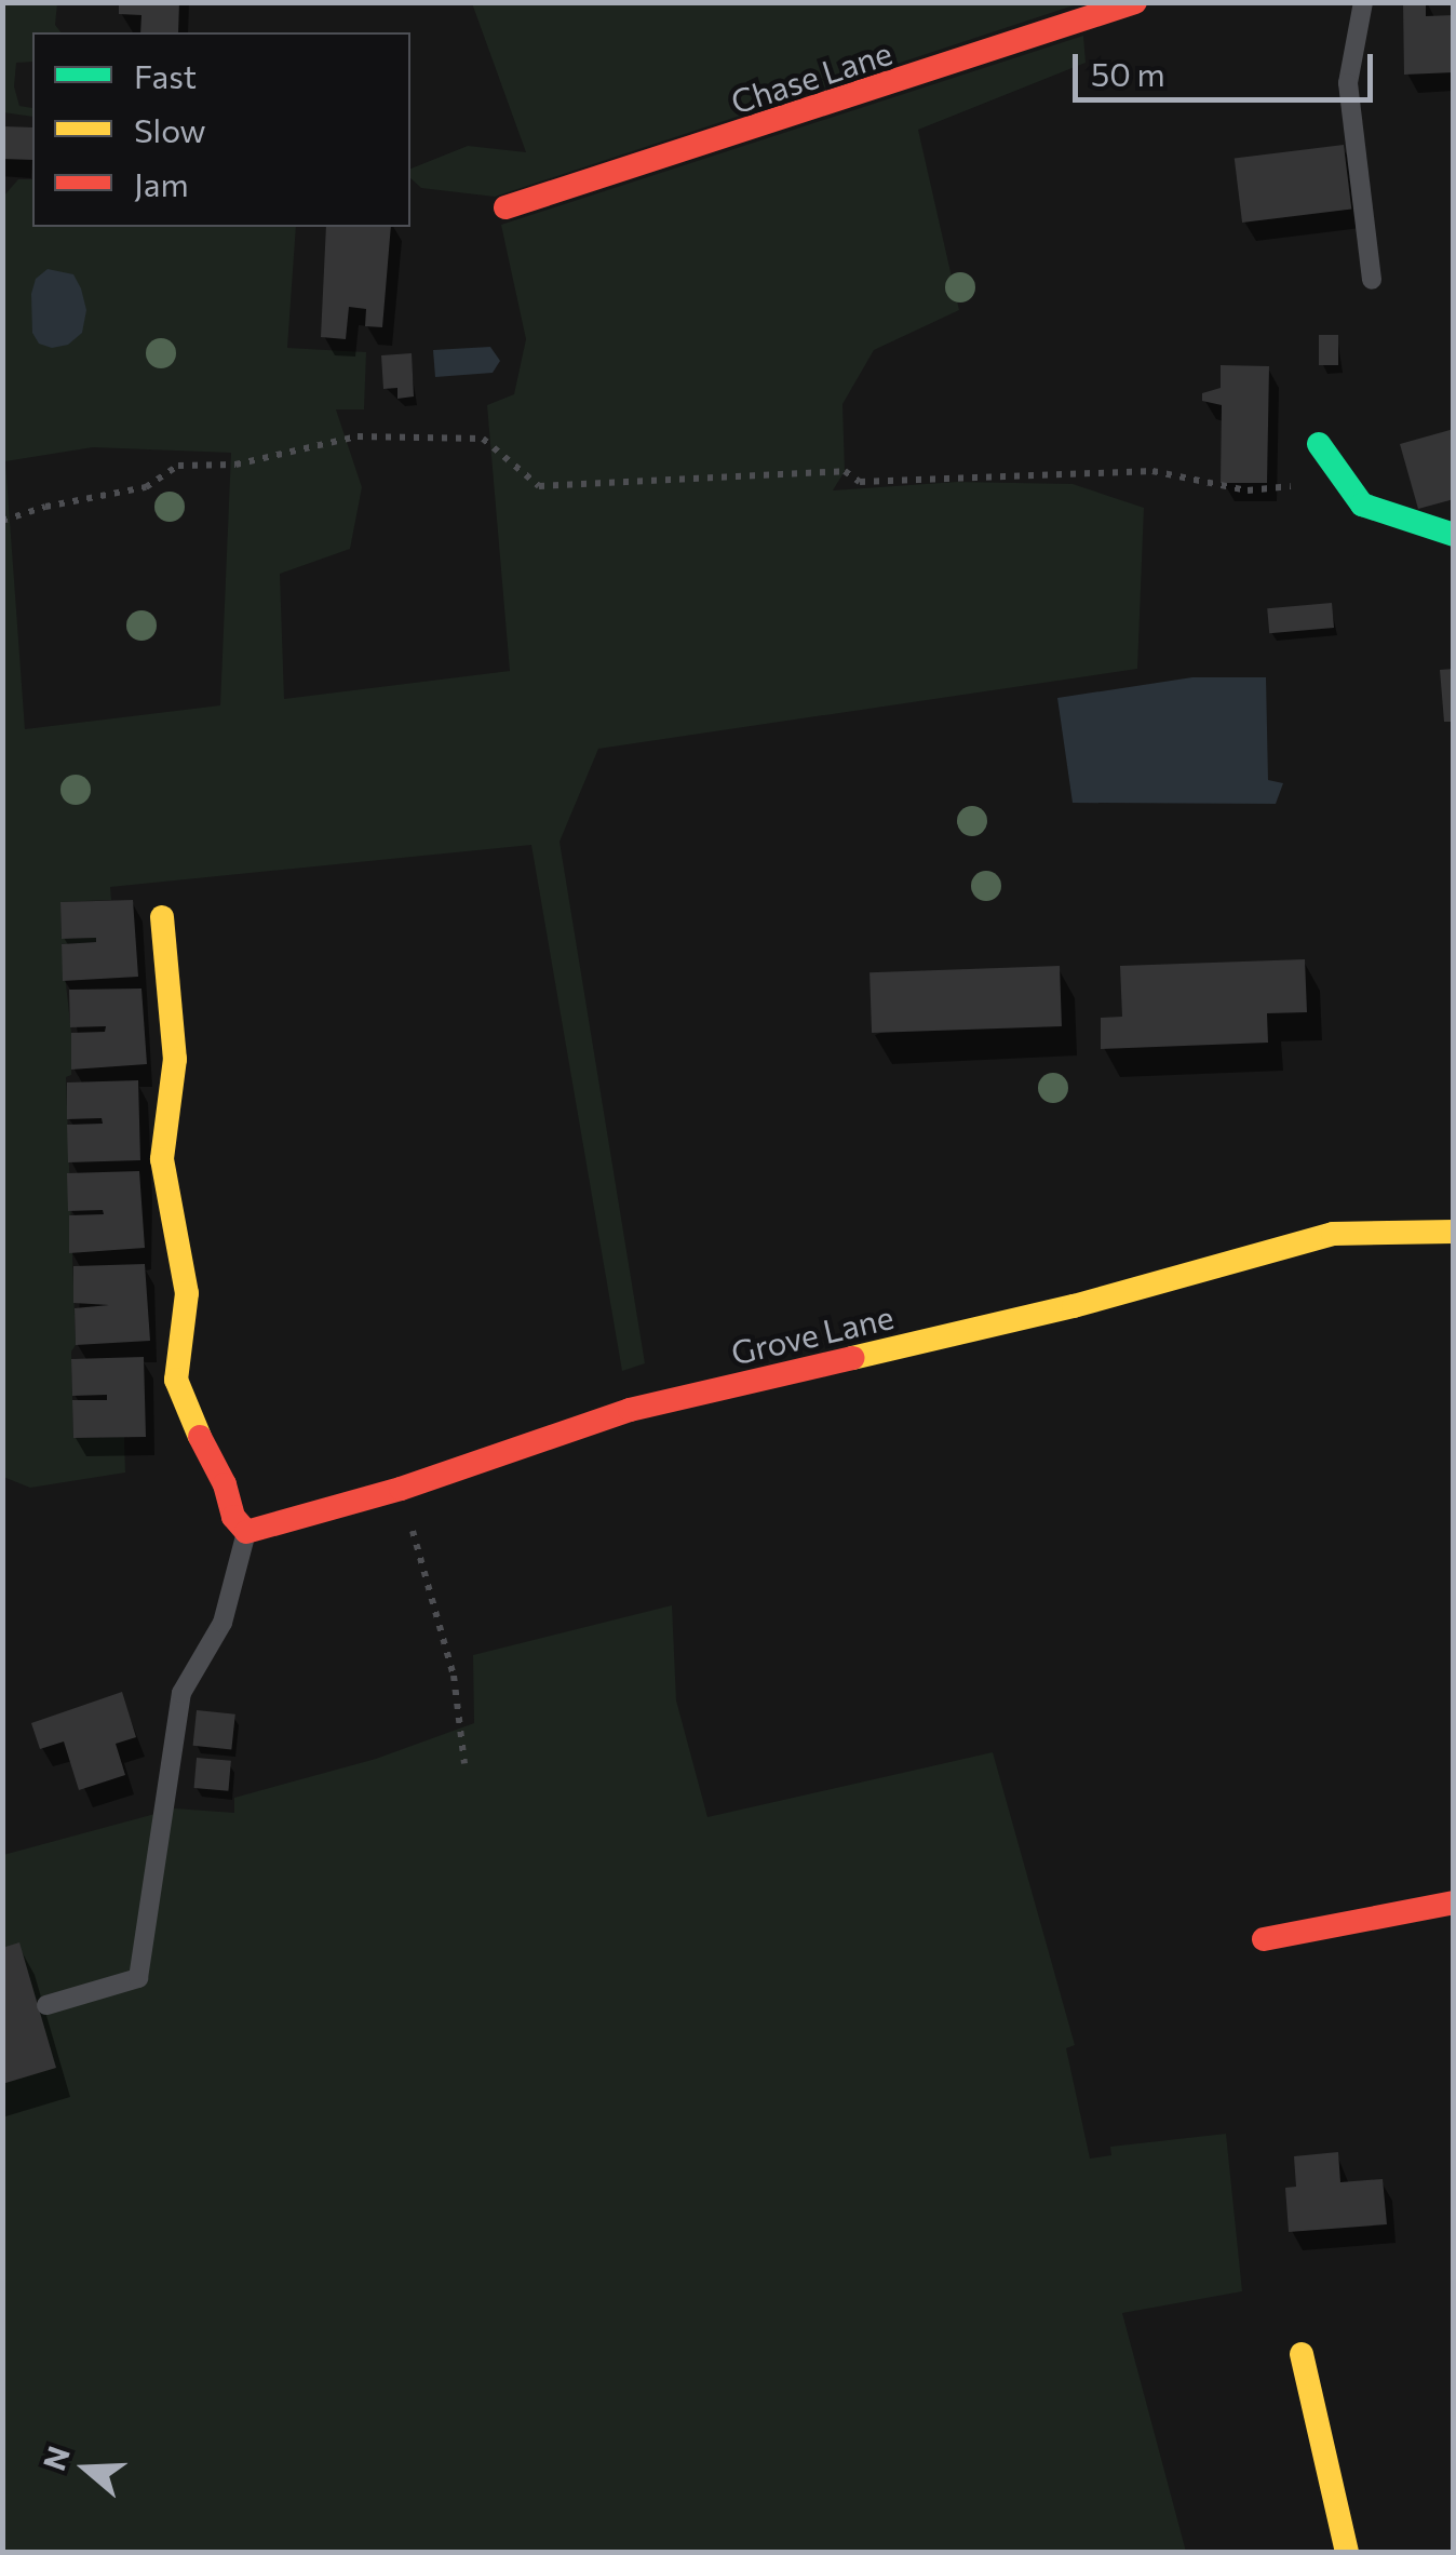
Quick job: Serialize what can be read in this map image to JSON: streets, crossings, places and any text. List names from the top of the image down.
{
  "streets": {
    "street": ["Chase Lane", "Grove Lane"]
  },
  "legend": ["Fast", "Slow", "Jam"],
  "scale_bar": "50 m",
  "north": "left"
}
